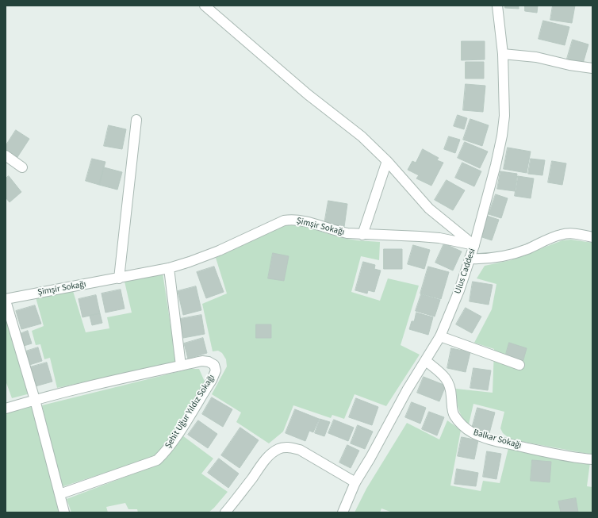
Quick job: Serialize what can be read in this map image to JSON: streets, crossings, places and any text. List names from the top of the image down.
{
  "streets": {
    "street": [
      "Şimşir Sokağı",
      "Ulus Caddesi",
      "Şehit Uğur Yıldız Sokağı",
      "Balkar Sokağı"
    ]
  },
  "crossings": [
    ["Şimşir Sokağı", "Ulus Caddesi"],
    ["Ulus Caddesi", "Balkar Sokağı"]
  ]
}
